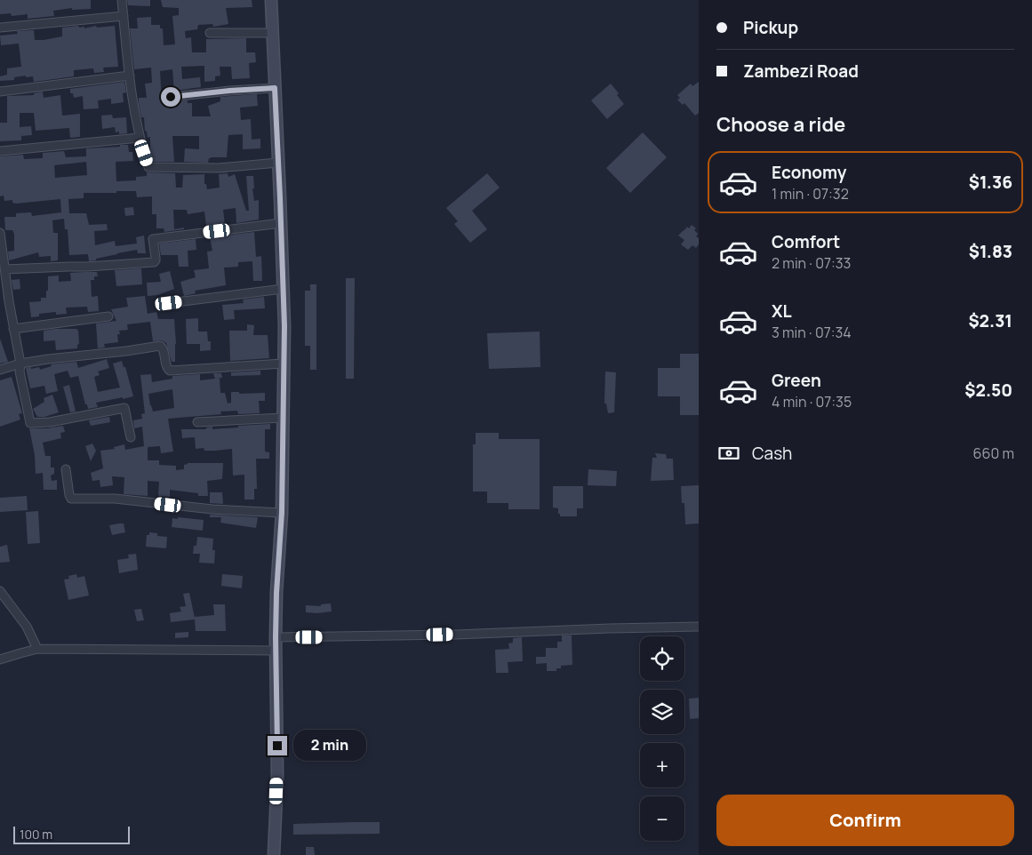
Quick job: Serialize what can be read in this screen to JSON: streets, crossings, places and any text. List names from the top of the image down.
{
  "scale_bar": "100 m",
  "page": {
    "banner": ["Pickup", "Zambezi Road"],
    "heading": "Choose a ride",
    "list": [
      {
        "name": "Economy",
        "note": "1 min · 07:32",
        "value": "$1.36"
      },
      {
        "name": "Comfort",
        "note": "2 min · 07:33",
        "value": "$1.83"
      },
      {
        "name": "XL",
        "note": "3 min · 07:34",
        "value": "$2.31"
      },
      {
        "name": "Green",
        "note": "4 min · 07:35",
        "value": "$2.50"
      }
    ],
    "pay": ["Cash", "660 m"],
    "map_buttons": ["+", "−"],
    "bubble": "2 min",
    "buttons": "Confirm",
    "scale": "100 m"
  }
}
